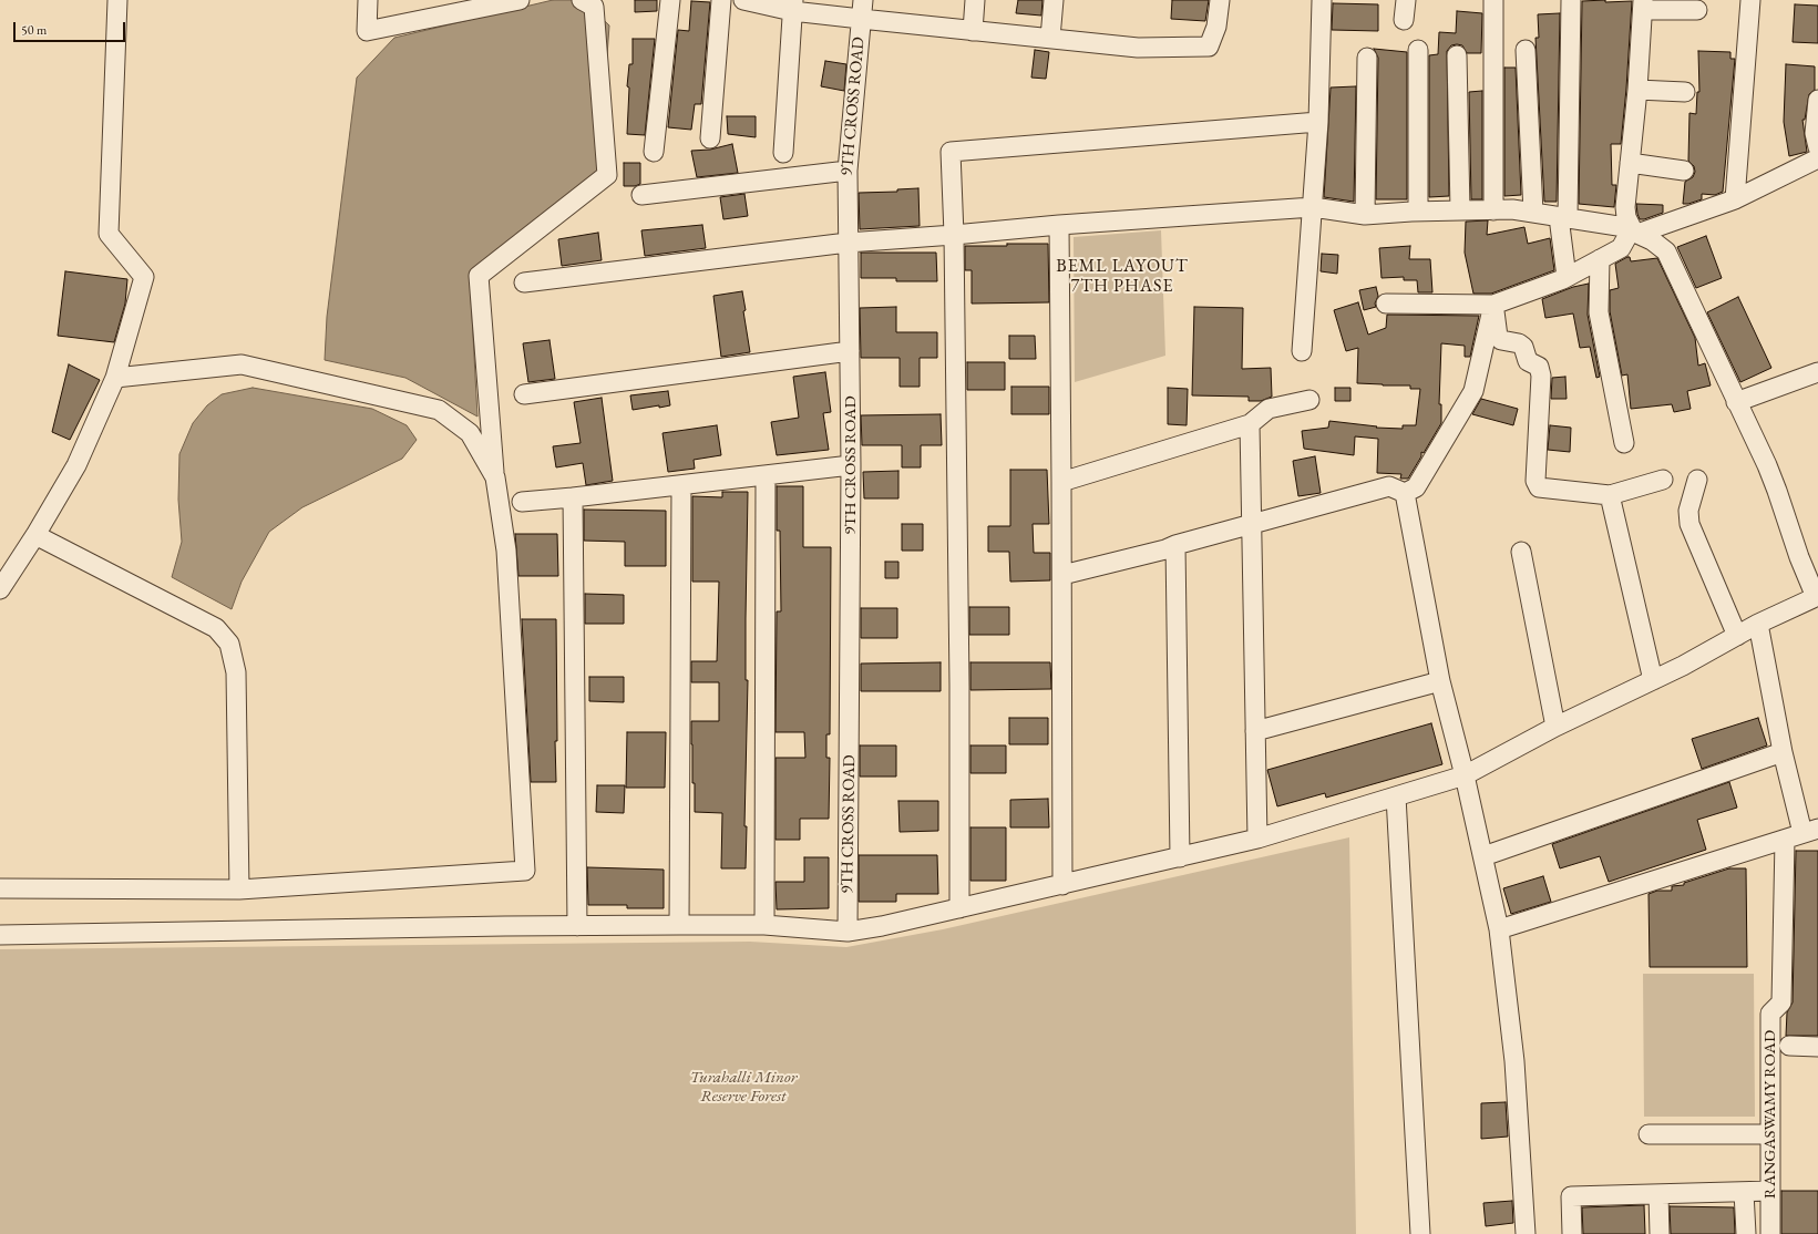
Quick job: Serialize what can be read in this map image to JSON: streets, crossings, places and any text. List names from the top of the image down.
{
  "streets": {
    "street": ["9TH CROSS ROAD", "RANGASWAMY ROAD"]
  },
  "districts": ["BEML LAYOUT 7TH PHASE"],
  "parks": ["Turahalli Minor Reserve Forest"],
  "scale_bar": "50 m"
}
